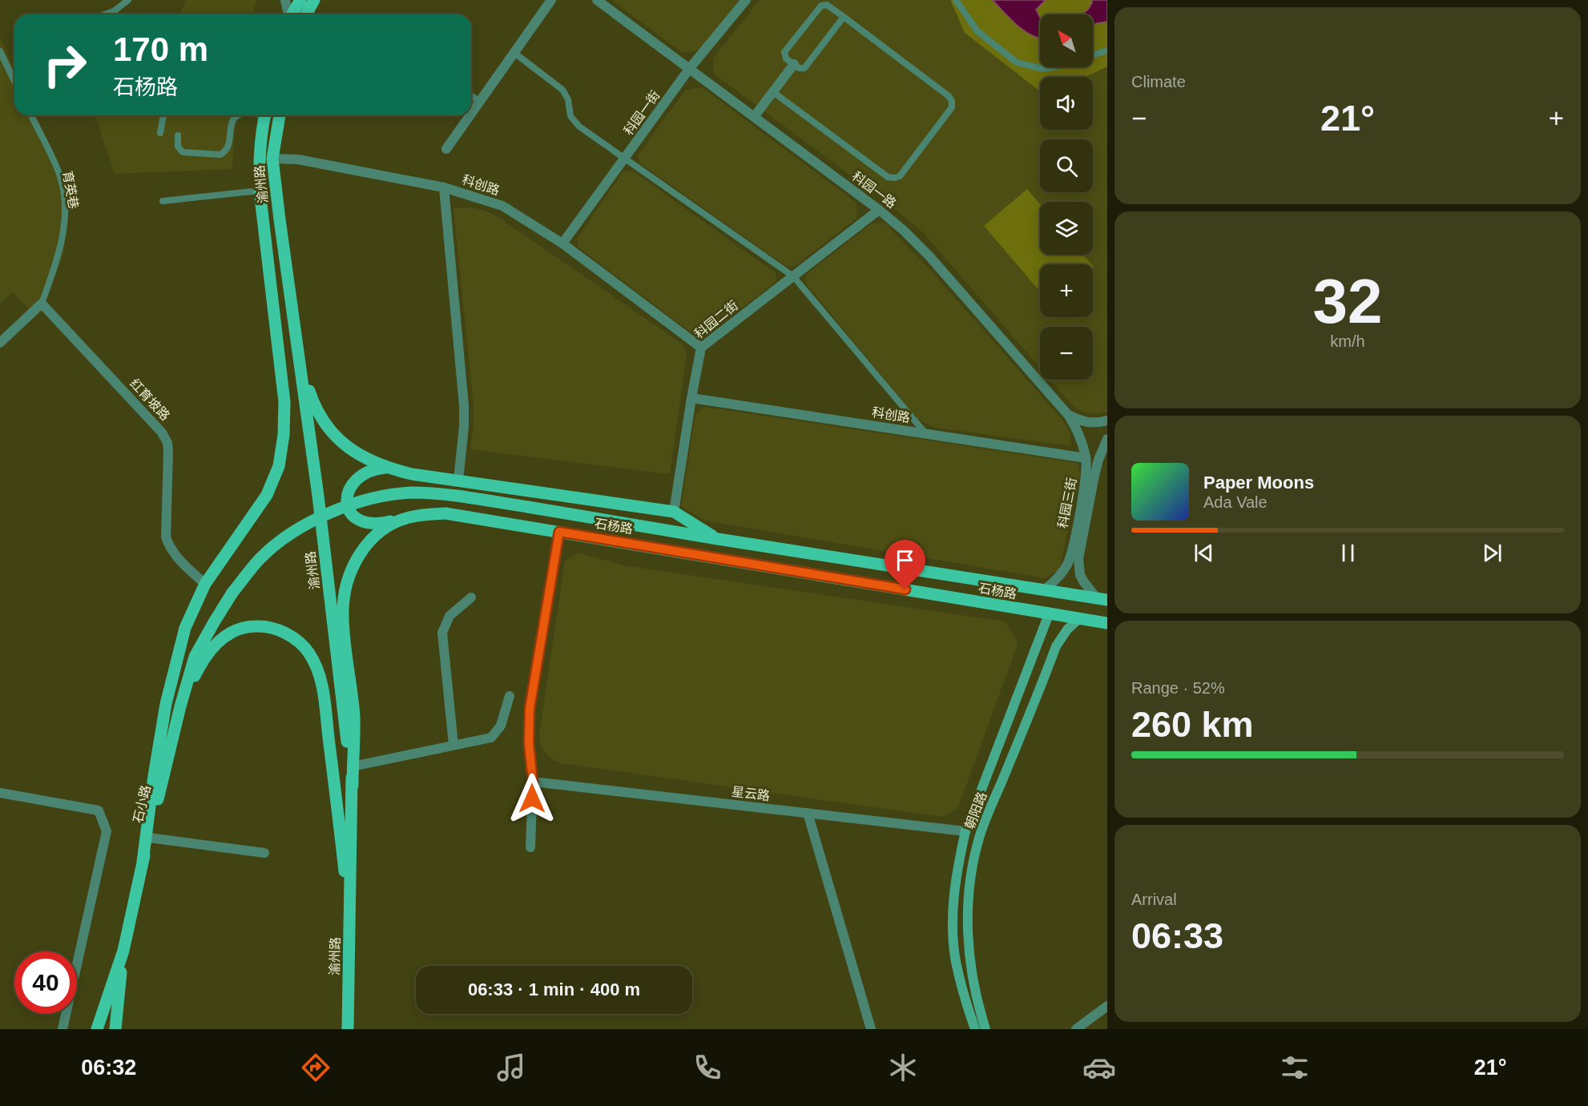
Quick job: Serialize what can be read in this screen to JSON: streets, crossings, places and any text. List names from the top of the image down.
{
  "streets": {
    "main road": [
      "渝州路",
      "石杨路",
      "石小路",
      "朝阳路"
    ],
    "street": [
      "科园一街",
      "科创路",
      "科园一路",
      "科园二街",
      "红育坡路",
      "科园三街",
      "星云路"
    ],
    "lane": ["育英巷"]
  },
  "crossings": [
    ["科园一街", "科创路"],
    ["科园一街", "科园一路"],
    ["渝州路", "红育坡路"],
    ["渝州路", "石杨路"],
    ["渝州路", "石小路"],
    ["科创路", "科园二街"],
    ["科创路", "科园三街"],
    ["育英巷", "红育坡路"],
    ["科园一路", "科园二街"],
    ["科园一路", "科园三街"],
    ["科园三街", "石杨路"],
    ["石杨路", "石小路"],
    ["石杨路", "朝阳路"],
    ["星云路", "朝阳路"]
  ],
  "north": "top left",
  "page": {
    "tile": [
      "Climate",
      ["32", "km/h"],
      ["Range · 52%", "260 km"],
      ["Arrival", "06:33"]
    ],
    "map_buttons": ["+", "−"],
    "turn": ["170 m", "石杨路"],
    "heat": ["−", "21°", "+"],
    "song": ["Paper Moons", "Ada Vale"],
    "limit": "40",
    "trip": "06:33 · 1 min · 400 m",
    "tabs": ["06:32", "21°"]
  }
}
